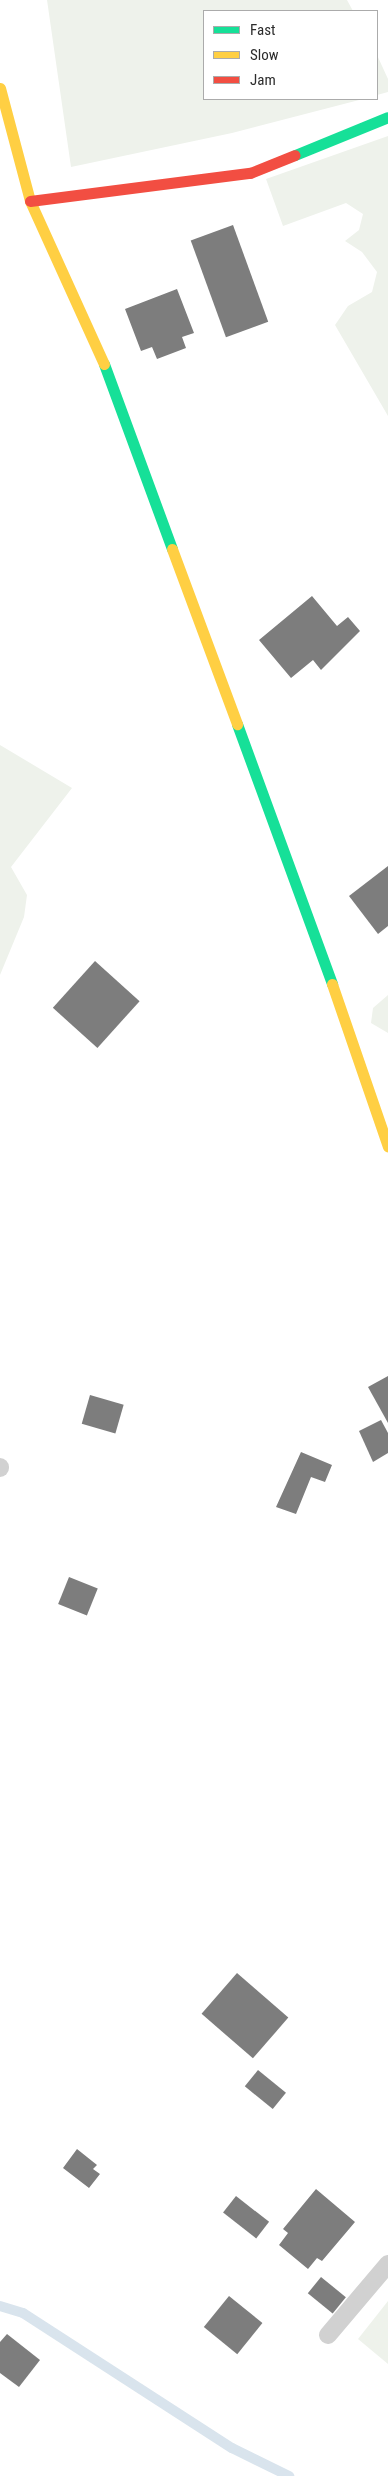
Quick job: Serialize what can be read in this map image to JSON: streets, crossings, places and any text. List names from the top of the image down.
{
  "legend": ["Fast", "Slow", "Jam"]
}
